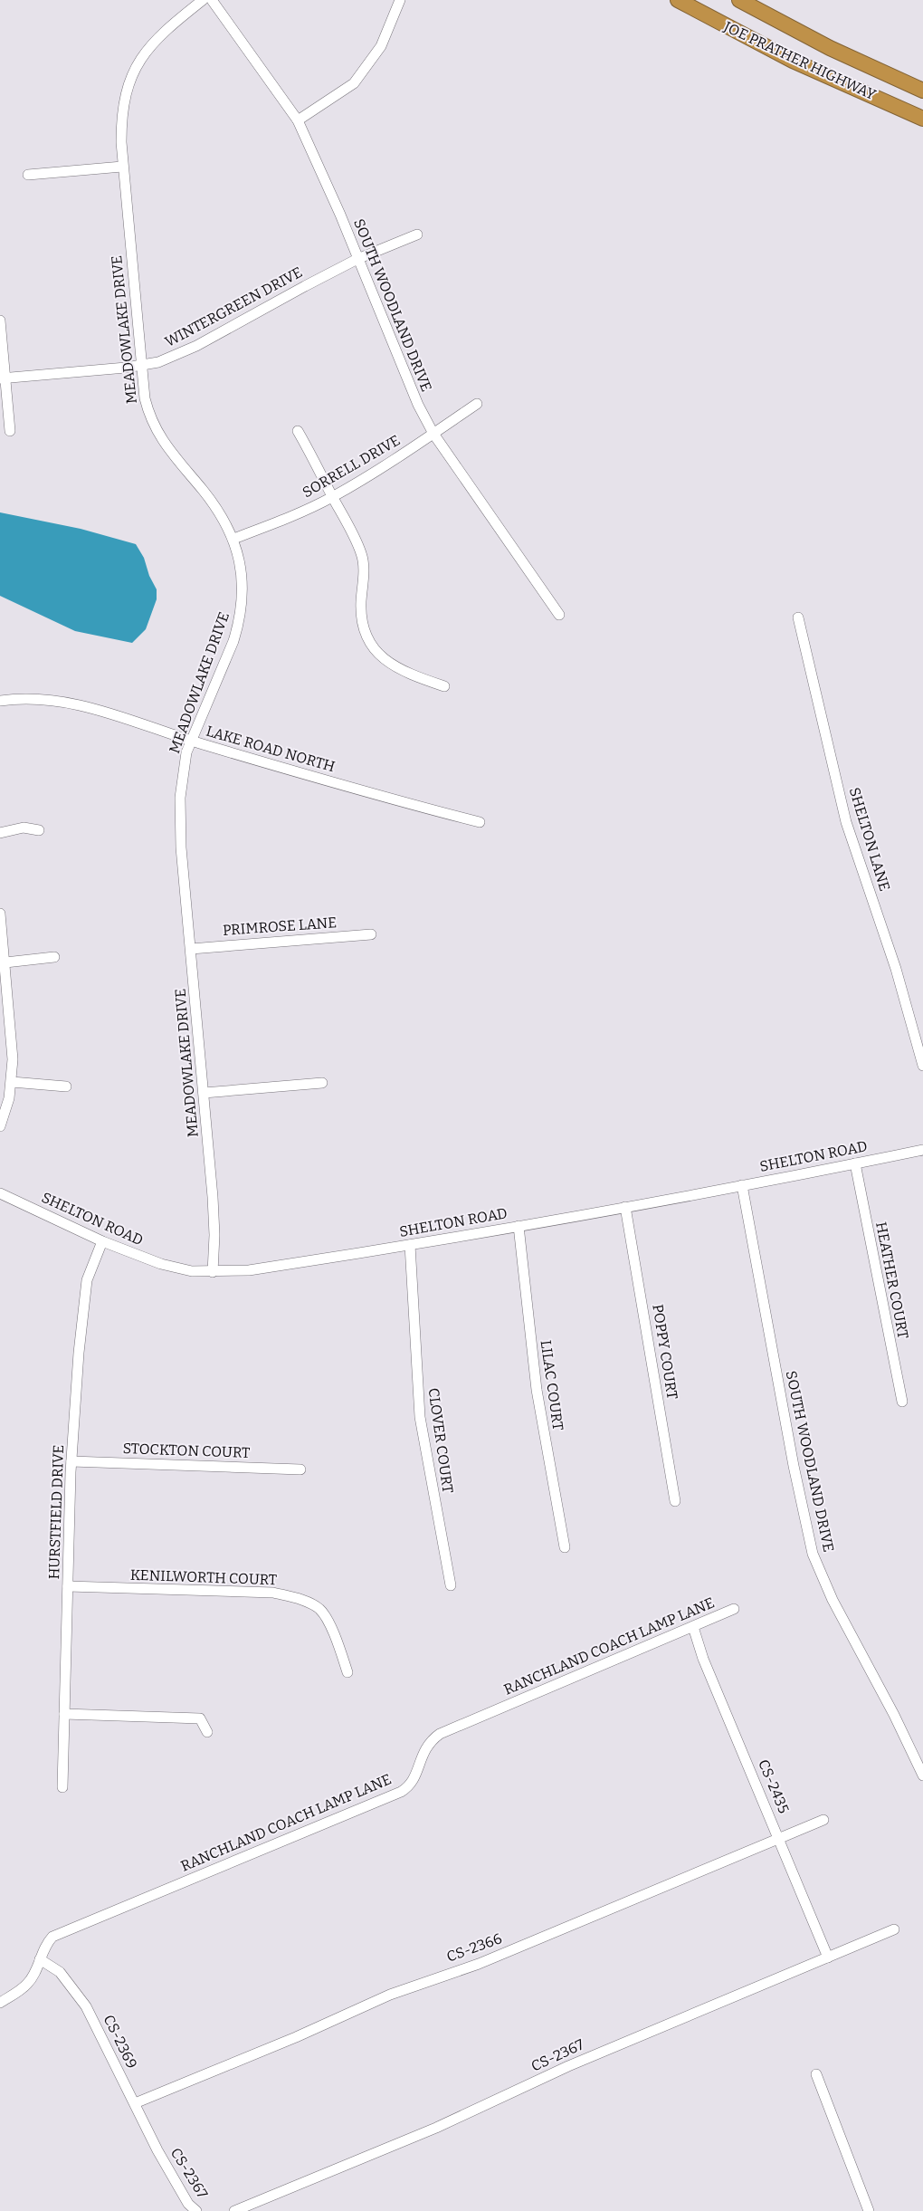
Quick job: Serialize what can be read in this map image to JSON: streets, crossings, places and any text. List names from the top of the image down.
{
  "streets": {
    "highway": ["JOE PRATHER HIGHWAY"],
    "street": [
      "SOUTH WOODLAND DRIVE",
      "WINTERGREEN DRIVE",
      "MEADOWLAKE DRIVE",
      "SORRELL DRIVE",
      "LAKE ROAD NORTH",
      "SHELTON LANE",
      "PRIMROSE LANE",
      "SHELTON ROAD",
      "HEATHER COURT",
      "POPPY COURT",
      "LILAC COURT",
      "CLOVER COURT",
      "STOCKTON COURT",
      "HURSTFIELD DRIVE",
      "KENILWORTH COURT",
      "RANCHLAND COACH LAMP LANE",
      "CS-2435",
      "CS-2366",
      "CS-2369",
      "CS-2367"
    ]
  },
  "crossings": [
    ["SOUTH WOODLAND DRIVE", "WINTERGREEN DRIVE"],
    ["SOUTH WOODLAND DRIVE", "SORRELL DRIVE"],
    ["SOUTH WOODLAND DRIVE", "SHELTON ROAD"],
    ["WINTERGREEN DRIVE", "MEADOWLAKE DRIVE"],
    ["MEADOWLAKE DRIVE", "SORRELL DRIVE"],
    ["MEADOWLAKE DRIVE", "LAKE ROAD NORTH"],
    ["MEADOWLAKE DRIVE", "PRIMROSE LANE"],
    ["MEADOWLAKE DRIVE", "SHELTON ROAD"],
    ["SHELTON ROAD", "HEATHER COURT"],
    ["SHELTON ROAD", "POPPY COURT"],
    ["SHELTON ROAD", "LILAC COURT"],
    ["SHELTON ROAD", "CLOVER COURT"],
    ["SHELTON ROAD", "HURSTFIELD DRIVE"],
    ["STOCKTON COURT", "HURSTFIELD DRIVE"],
    ["HURSTFIELD DRIVE", "KENILWORTH COURT"],
    ["RANCHLAND COACH LAMP LANE", "CS-2435"],
    ["RANCHLAND COACH LAMP LANE", "CS-2369"],
    ["CS-2435", "CS-2366"],
    ["CS-2435", "CS-2367"],
    ["CS-2366", "CS-2369"],
    ["CS-2369", "CS-2367"]
  ]
}
